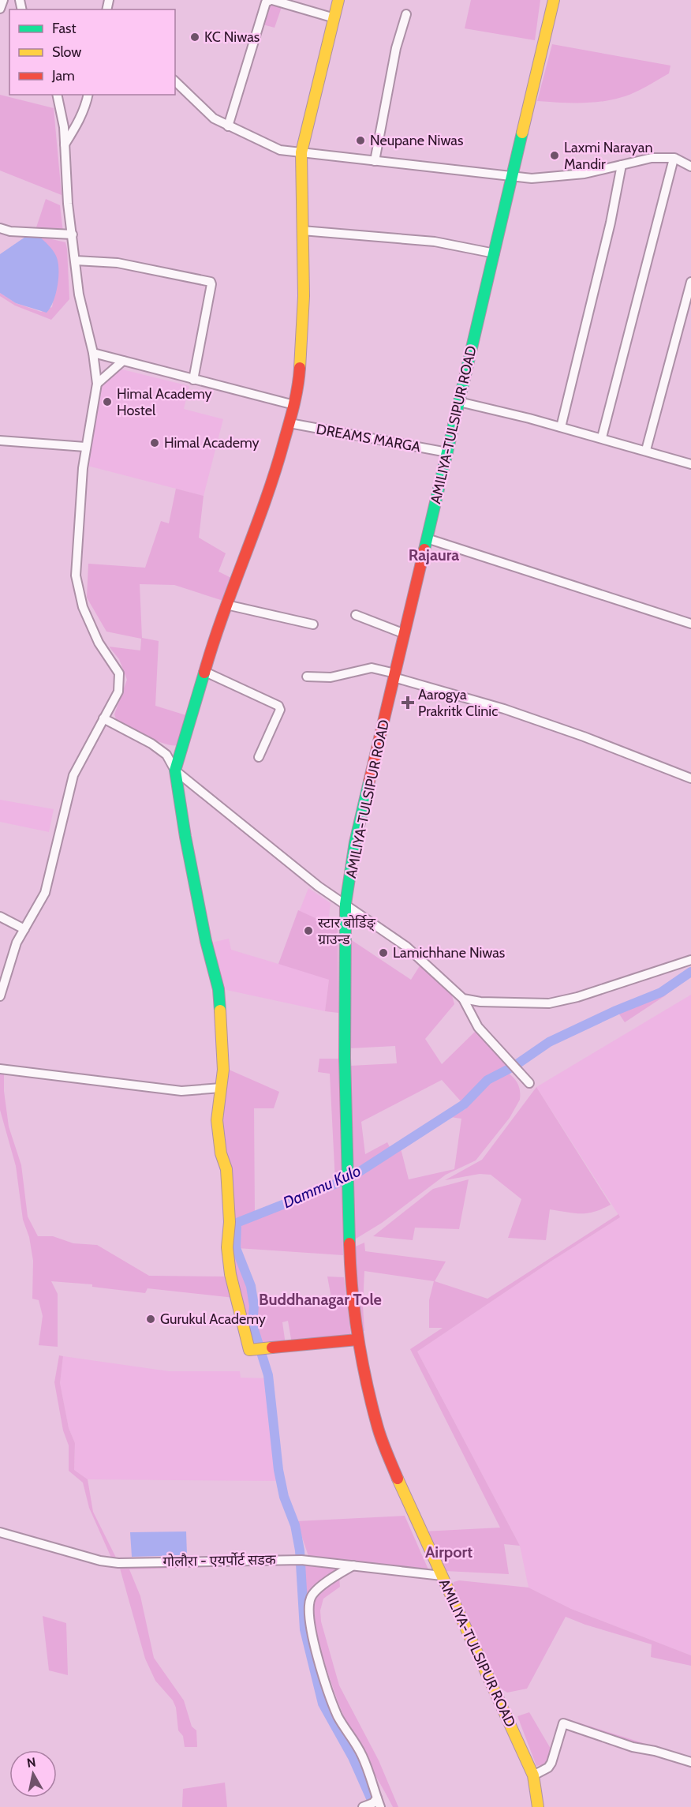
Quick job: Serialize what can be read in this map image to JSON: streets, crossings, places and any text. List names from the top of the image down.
{
  "streets": {
    "main road": ["AMILIYA-TULSIPUR ROAD"],
    "street": ["DREAMS MARGA", "गोलौरा - एयर्पोर्ट सडक"]
  },
  "crossings": [
    ["AMILIYA-TULSIPUR ROAD", "DREAMS MARGA"],
    ["AMILIYA-TULSIPUR ROAD", "गोलौरा - एयर्पोर्ट सडक"]
  ],
  "districts": ["Rajaura", "Buddhanagar Tole", "Airport"],
  "water": ["Dammu Kulo"],
  "places": {
    "other": [
      "KC Niwas",
      "Neupane Niwas",
      "Laxmi Narayan Mandir",
      "Himal Academy Hostel",
      "Himal Academy",
      "स्टार बोर्डिङ् ग्राउन्ड",
      "Lamichhane Niwas",
      "Gurukul Academy"
    ],
    "health": ["Aarogya Prakritk Clinic"]
  },
  "legend": ["Fast", "Slow", "Jam"],
  "north": "top"
}
